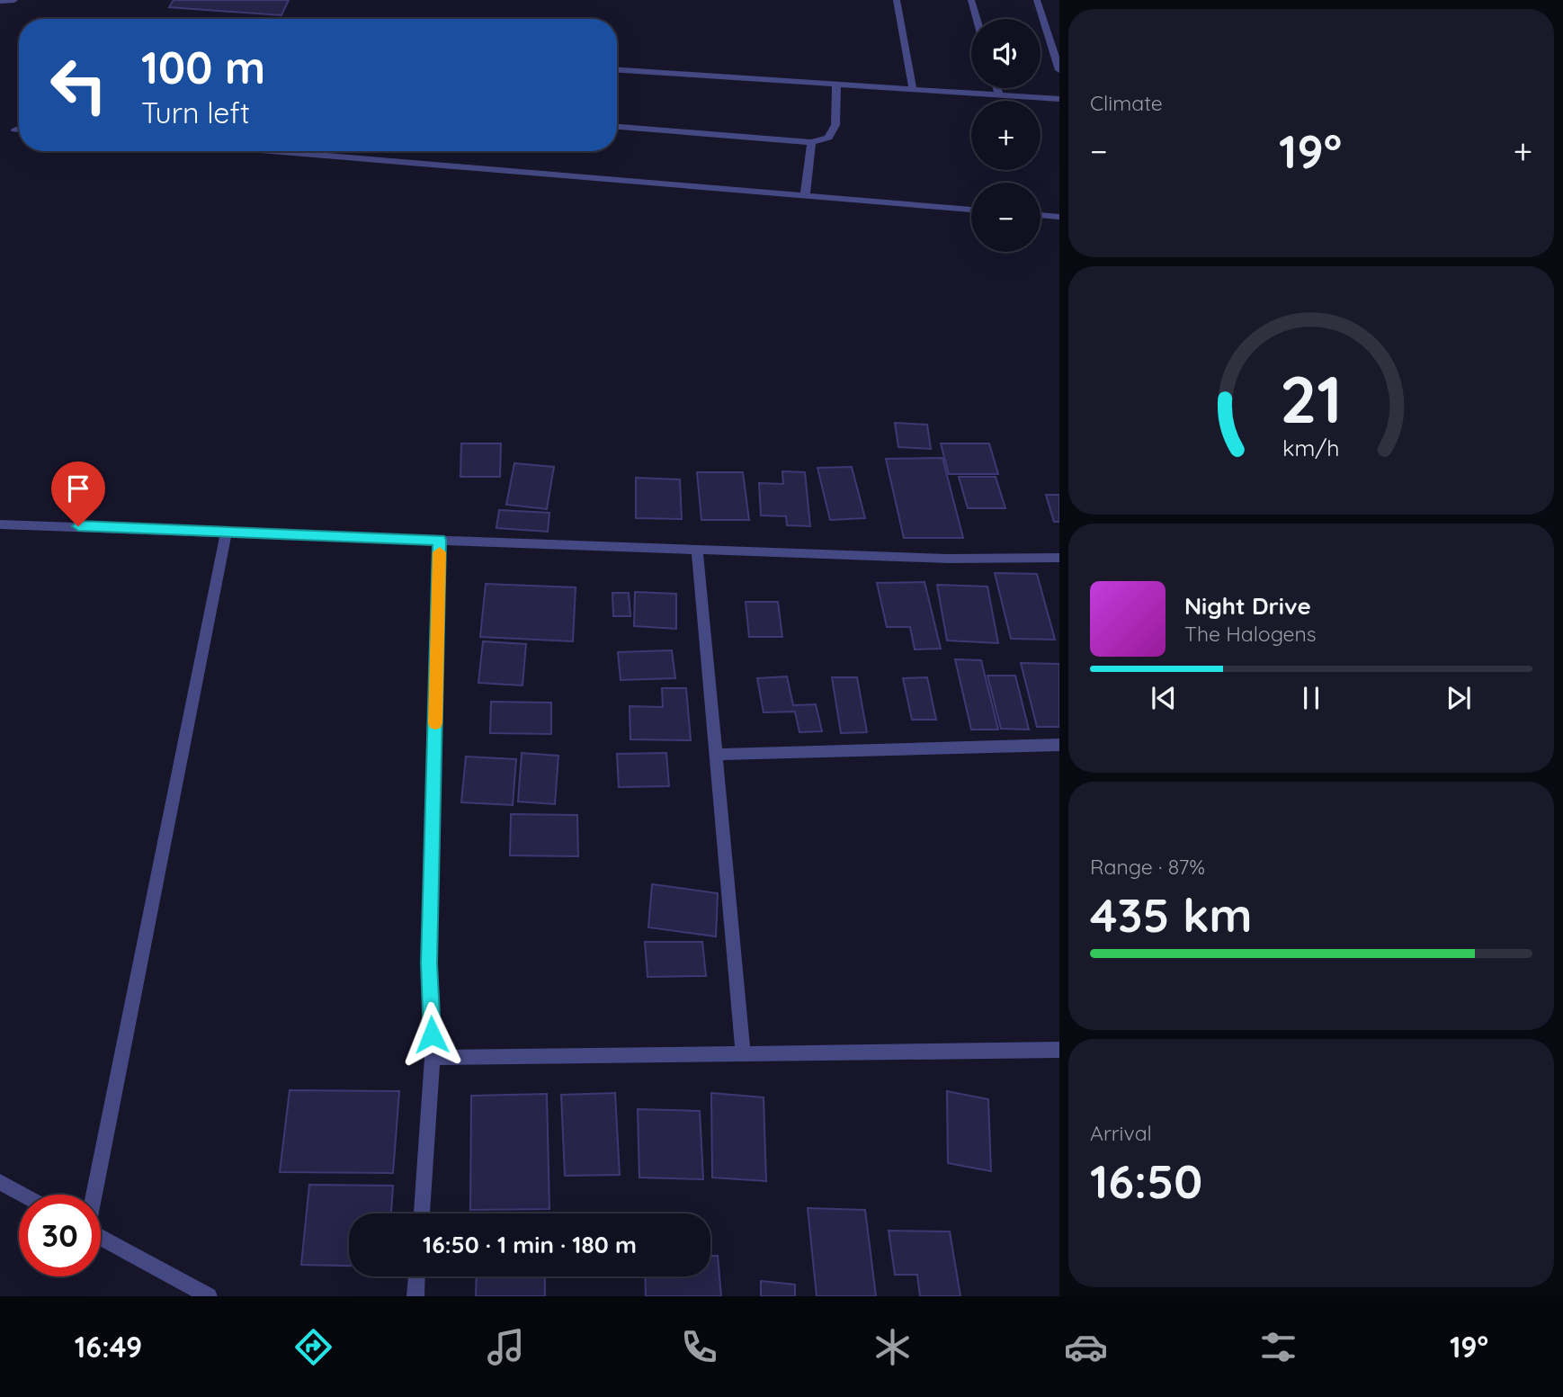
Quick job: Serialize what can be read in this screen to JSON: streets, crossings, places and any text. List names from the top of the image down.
{
  "page": {
    "tile": [
      "Climate",
      ["Range · 87%", "435 km"],
      ["Arrival", "16:50"]
    ],
    "map_buttons": ["+", "−"],
    "turn": ["100 m", "Turn left"],
    "heat": ["−", "19°", "+"],
    "song": ["Night Drive", "The Halogens"],
    "limit": "30",
    "trip": "16:50 · 1 min · 180 m",
    "tabs": ["16:49", "19°"],
    "gauge": ["21", "km/h"]
  }
}
